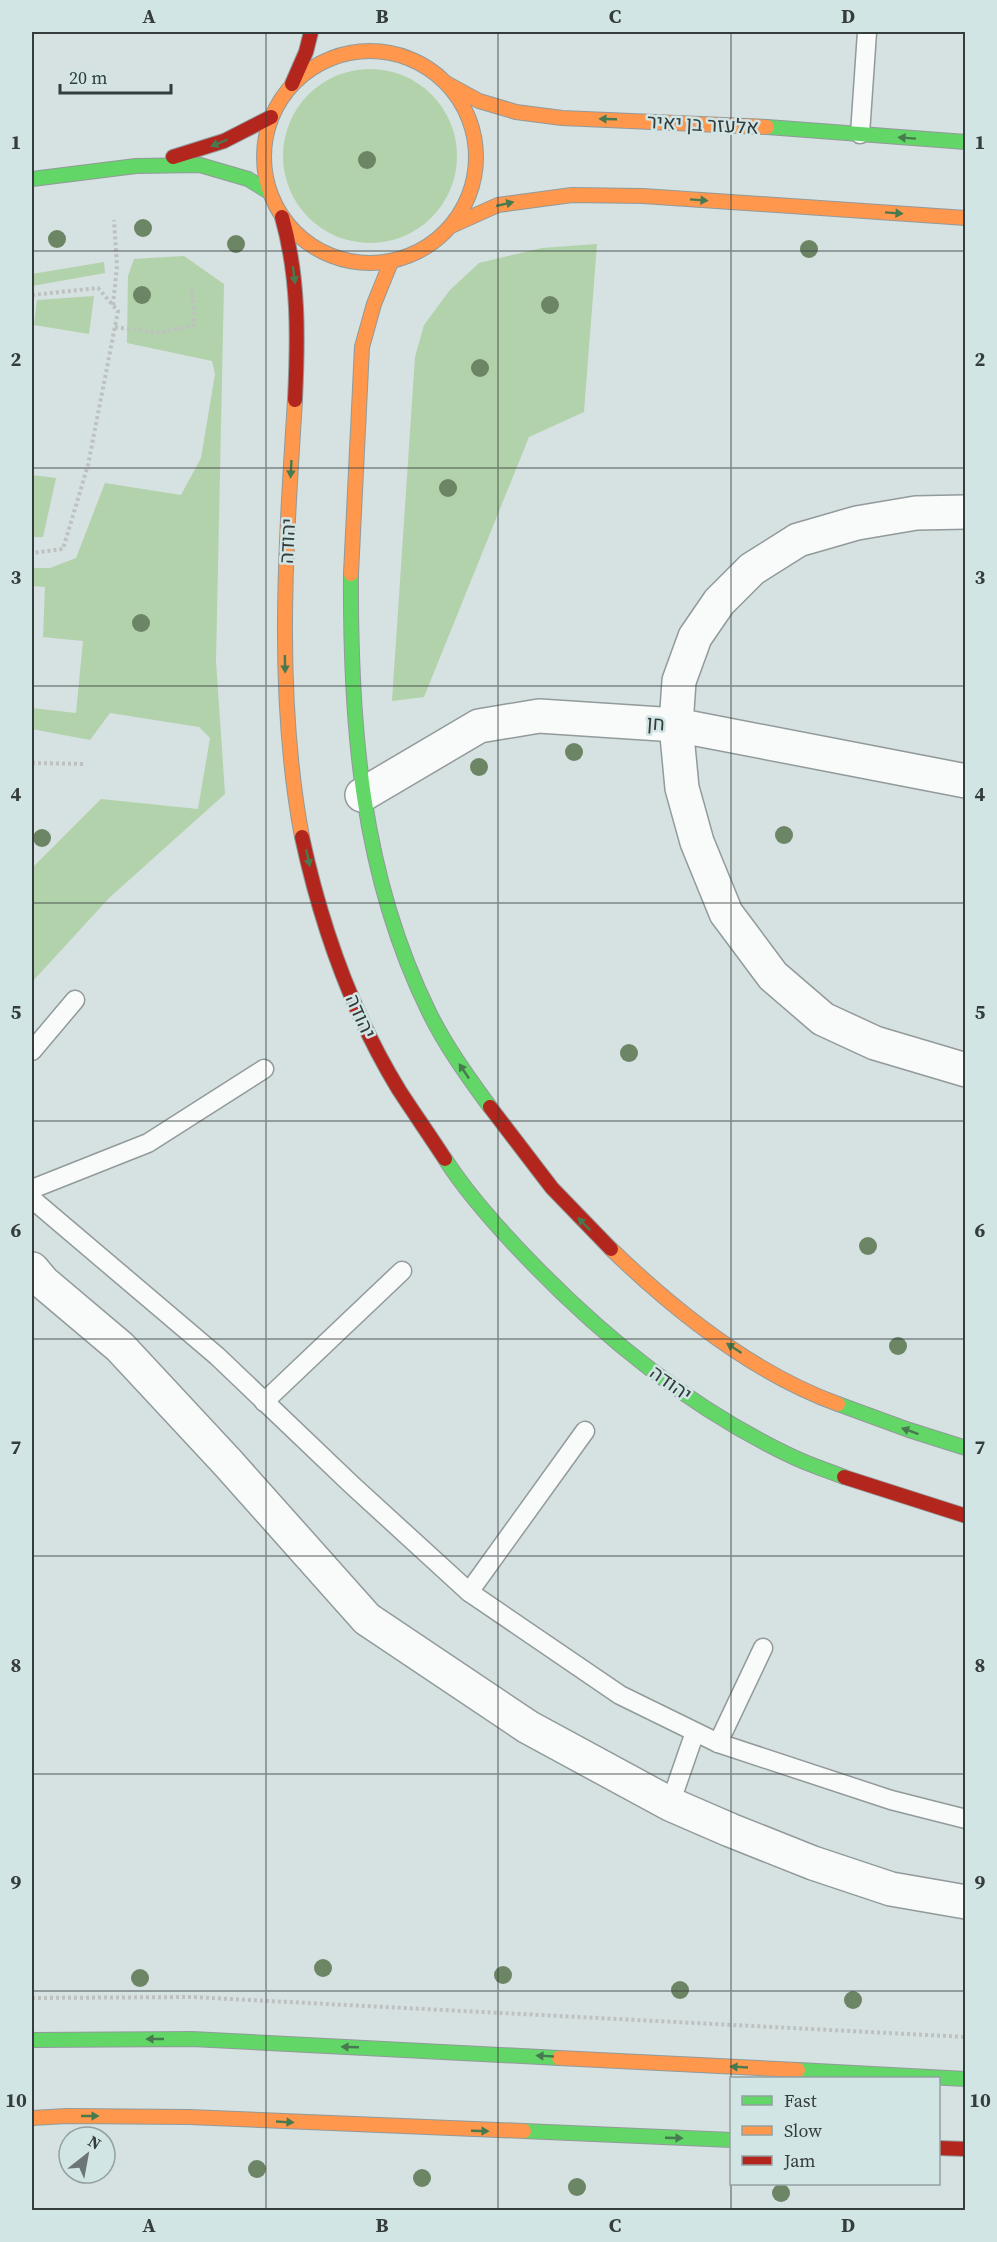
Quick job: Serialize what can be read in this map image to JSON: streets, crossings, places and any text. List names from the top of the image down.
{
  "streets": {
    "main road": ["אלעזר בן יאיר", "יהודה"],
    "street": ["חן"]
  },
  "crossings": [
    ["אלעזר בן יאיר", "יהודה"]
  ],
  "legend": ["Fast", "Slow", "Jam"],
  "scale_bar": "20 m",
  "north": "top right",
  "grid": {
    "columns": [
      "A",
      "B",
      "C",
      "D"
    ],
    "rows": [
      "1",
      "2",
      "3",
      "4",
      "5",
      "6",
      "7",
      "8",
      "9",
      "10"
    ]
  }
}
